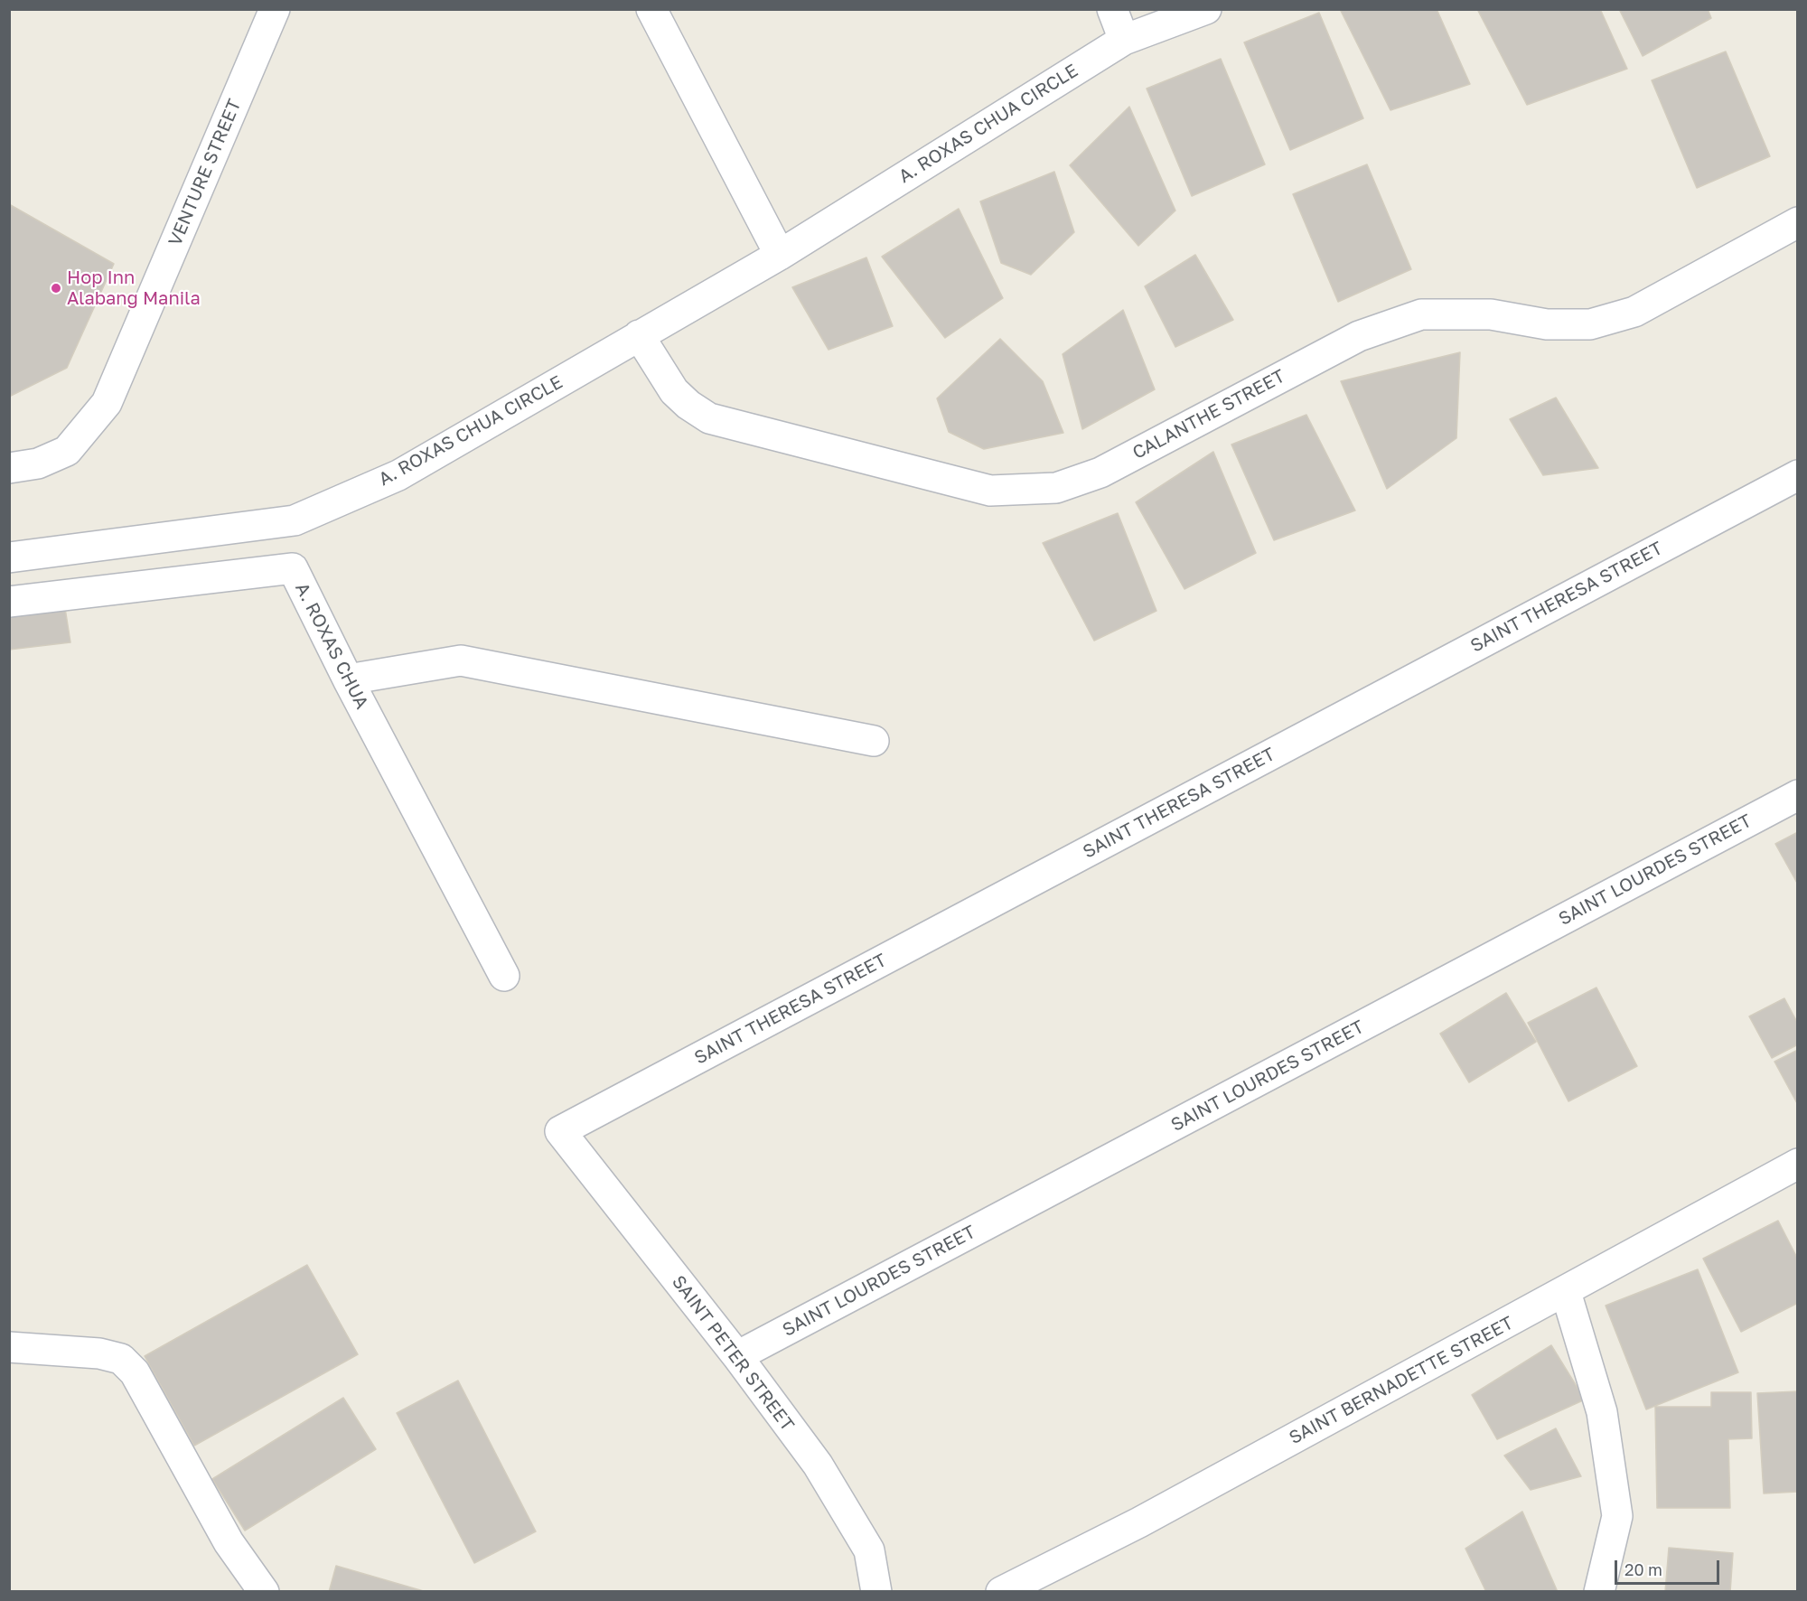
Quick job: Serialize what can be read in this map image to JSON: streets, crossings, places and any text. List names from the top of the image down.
{
  "streets": {
    "street": [
      "A. ROXAS CHUA CIRCLE",
      "VENTURE STREET",
      "CALANTHE STREET",
      "SAINT THERESA STREET",
      "A. ROXAS CHUA",
      "SAINT LOURDES STREET",
      "SAINT PETER STREET",
      "SAINT BERNADETTE STREET"
    ]
  },
  "crossings": [
    ["A. ROXAS CHUA CIRCLE", "CALANTHE STREET"],
    ["SAINT THERESA STREET", "SAINT PETER STREET"],
    ["SAINT LOURDES STREET", "SAINT PETER STREET"]
  ],
  "places": ["Hop Inn Alabang Manila"],
  "scale_bar": "20 m"
}
